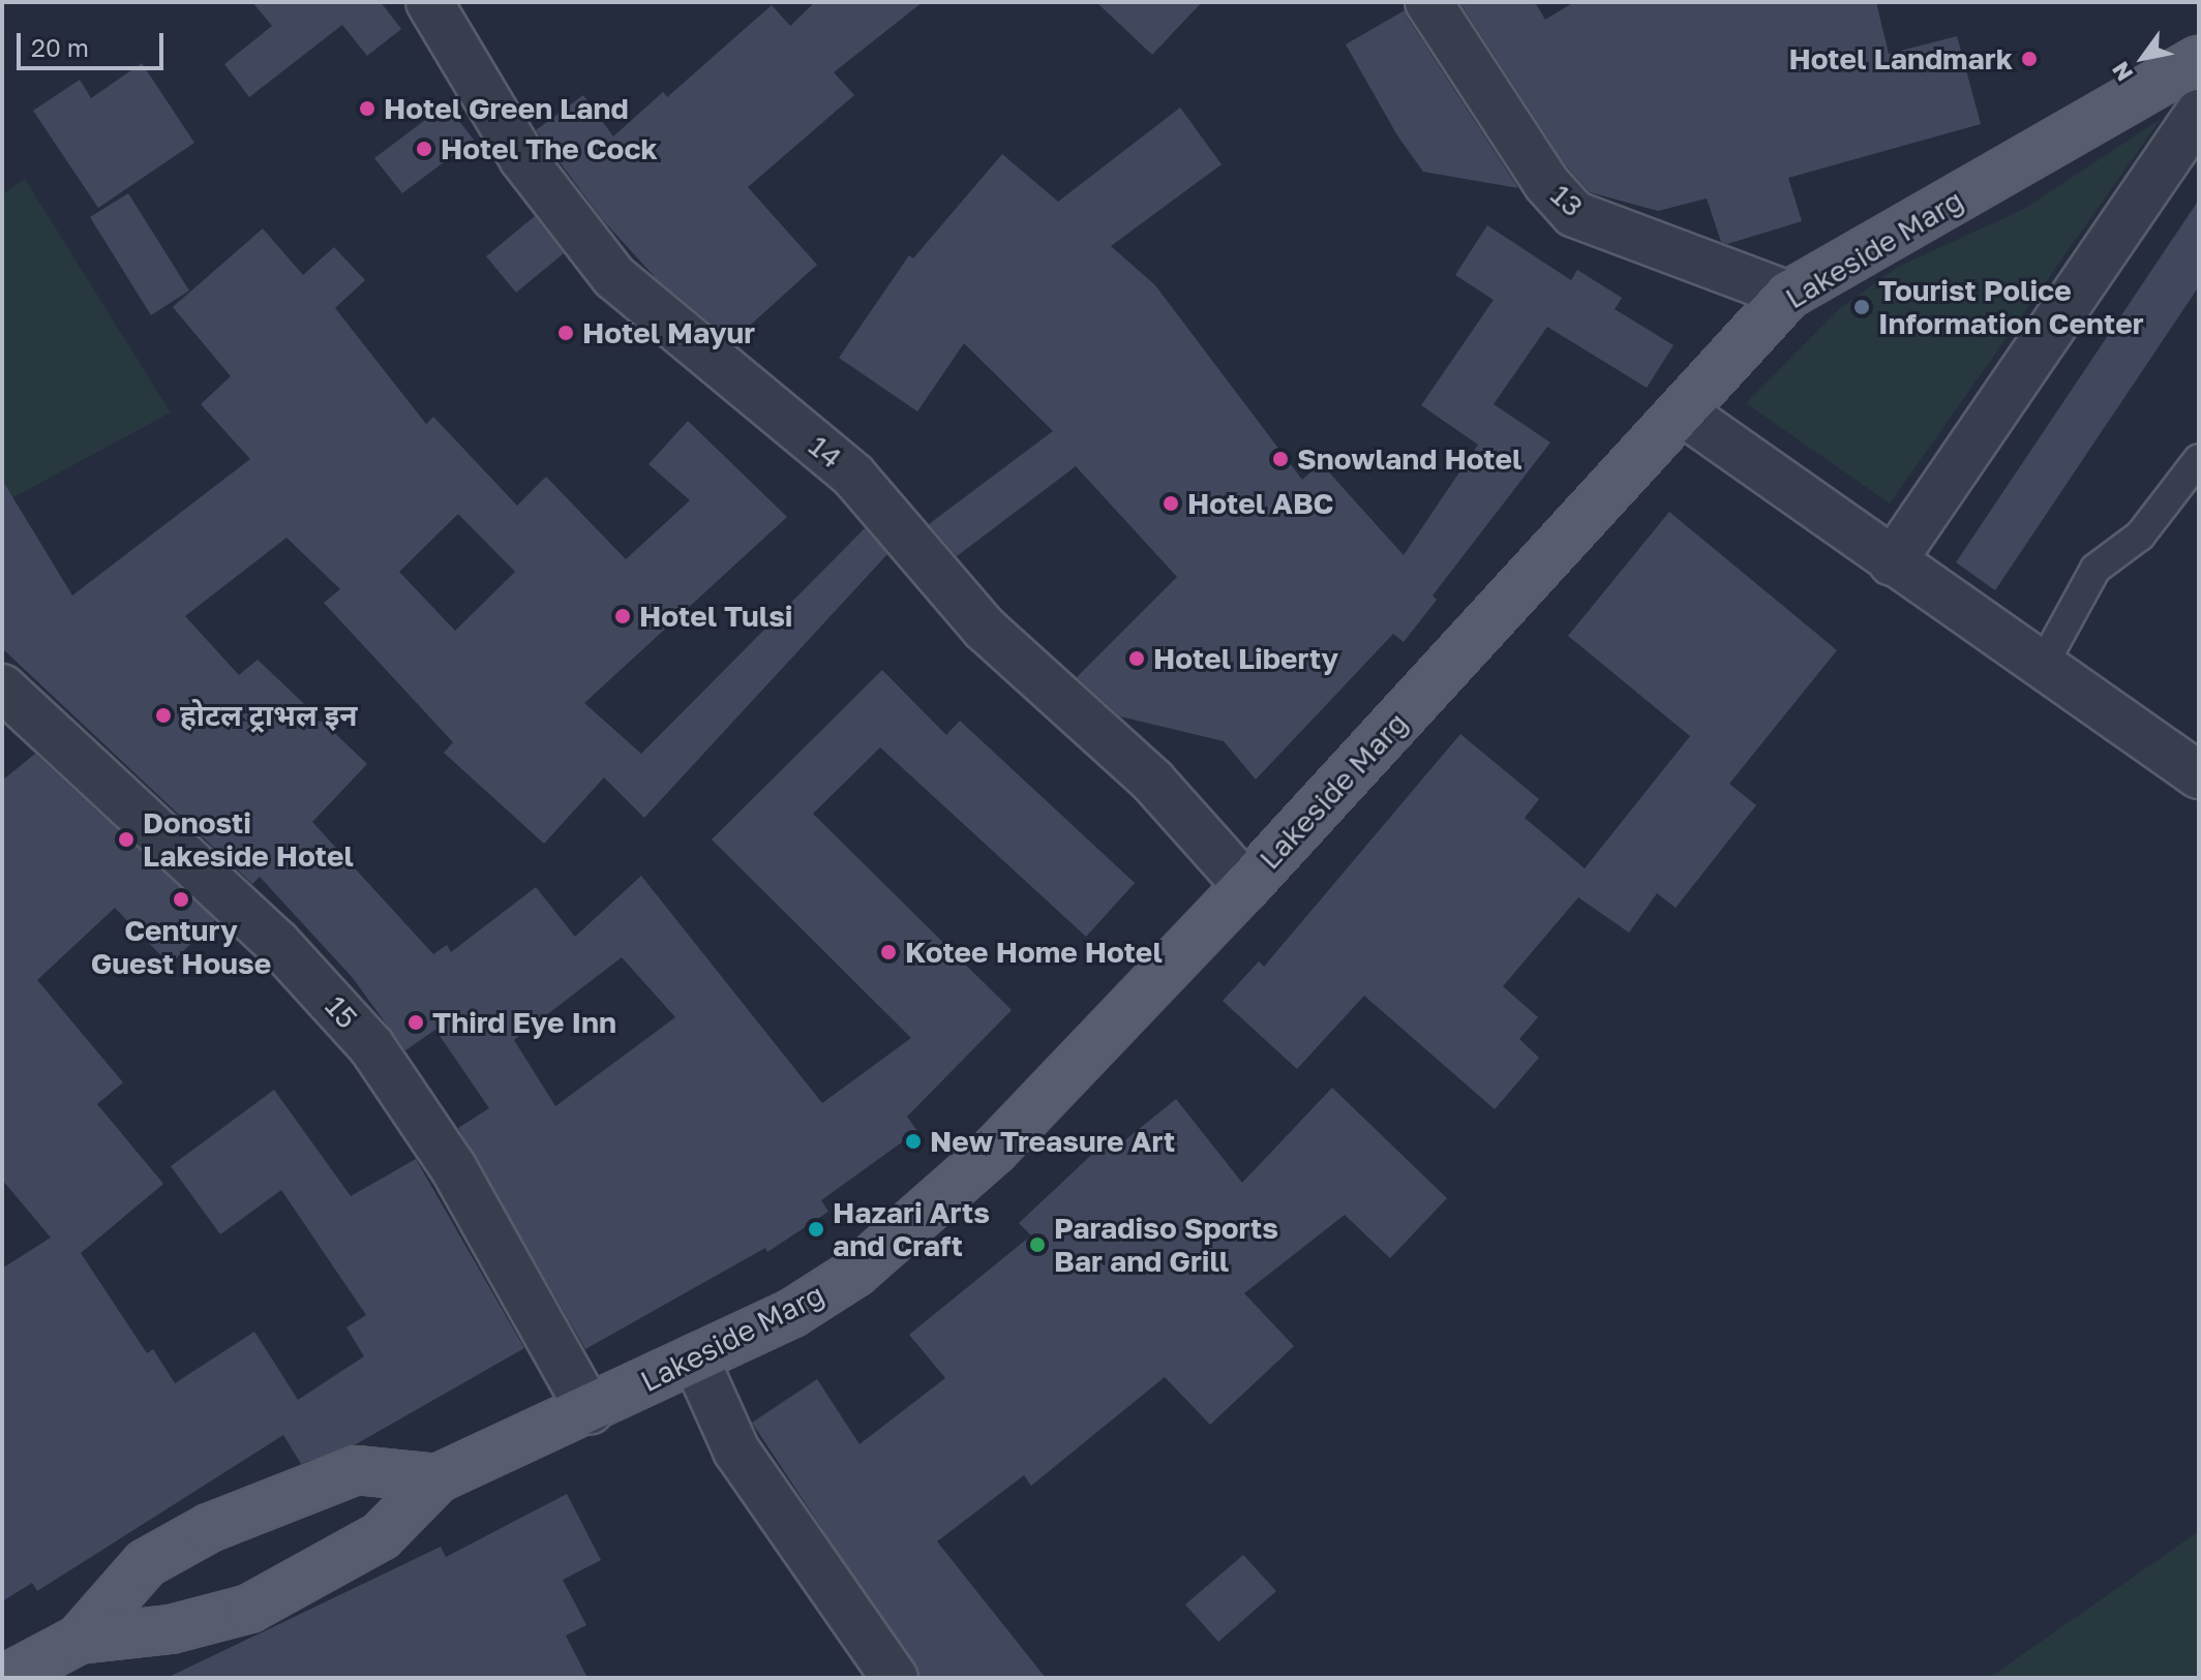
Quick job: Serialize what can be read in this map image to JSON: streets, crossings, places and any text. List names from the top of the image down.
{
  "streets": {
    "main road": ["Lakeside Marg"],
    "street": ["13", "14", "15"]
  },
  "crossings": [
    ["13", "Lakeside Marg"],
    ["Lakeside Marg", "14"],
    ["Lakeside Marg", "15"]
  ],
  "places": [
    "Hotel Landmark",
    "Hotel Green Land",
    "Hotel The Cock",
    "Tourist Police Information Center",
    "Hotel Mayur",
    "Snowland Hotel",
    "Hotel ABC",
    "Hotel Tulsi",
    "Hotel Liberty",
    "होटल ट्राभल इन",
    "Donosti Lakeside Hotel",
    "Century Guest House",
    "Kotee Home Hotel",
    "Third Eye Inn",
    "New Treasure Art",
    "Hazari Arts and Craft",
    "Paradiso Sports Bar and Grill"
  ],
  "scale_bar": "20 m",
  "north": "bottom left"
}
